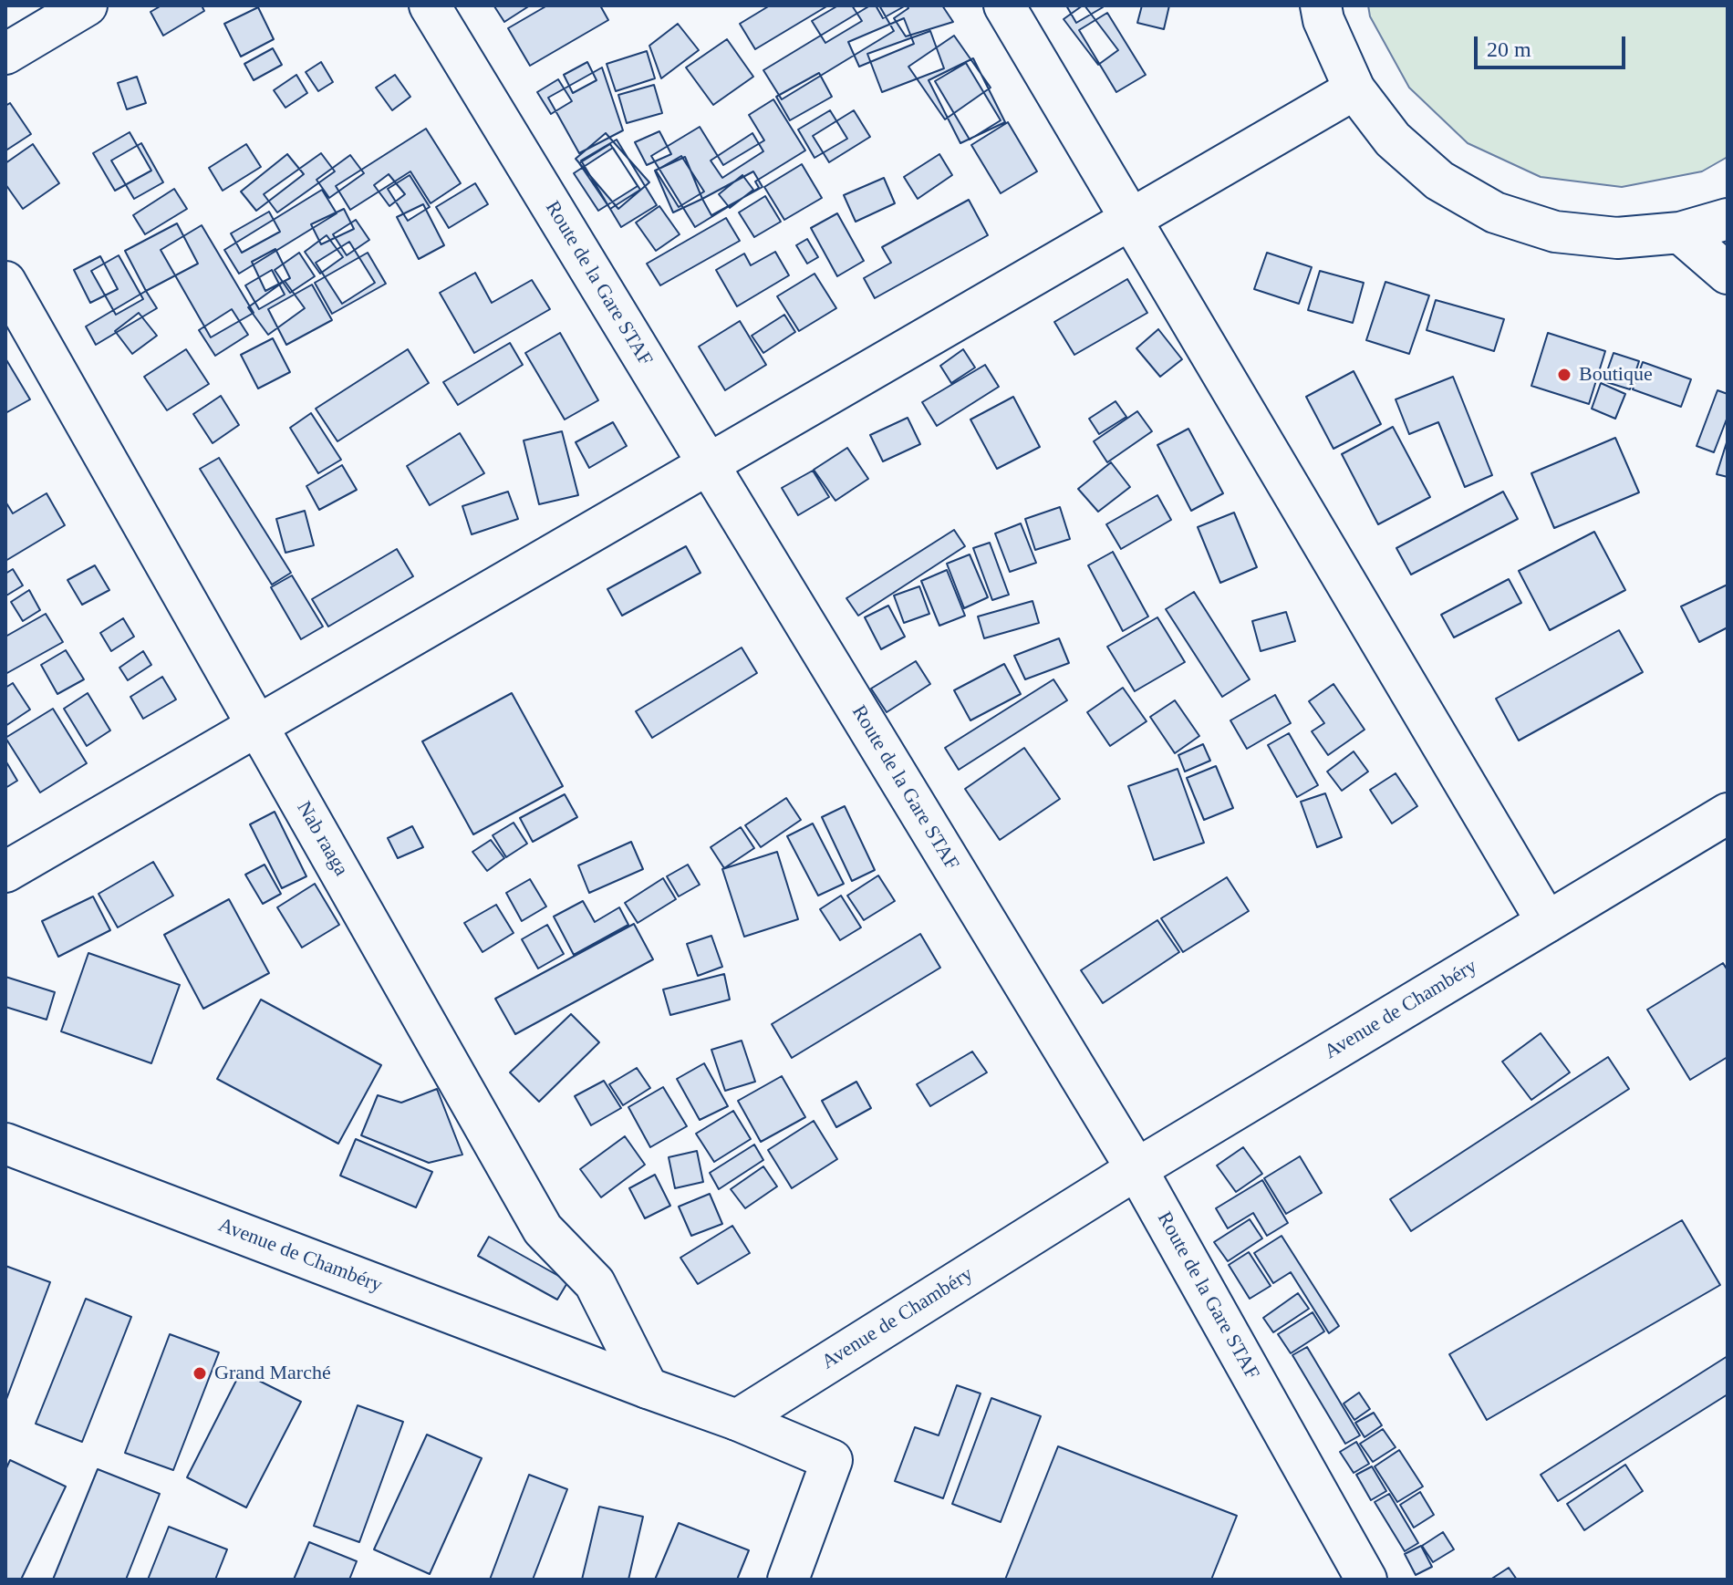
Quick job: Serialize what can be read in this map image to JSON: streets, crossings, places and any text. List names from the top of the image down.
{
  "streets": {
    "street": ["Route de la Gare STAF", "Nab raaga", "Avenue de Chambéry"]
  },
  "crossings": [
    ["Route de la Gare STAF", "Avenue de Chambéry"],
    ["Nab raaga", "Avenue de Chambéry"]
  ],
  "places": ["Boutique", "Grand Marché"],
  "scale_bar": "20 m"
}
